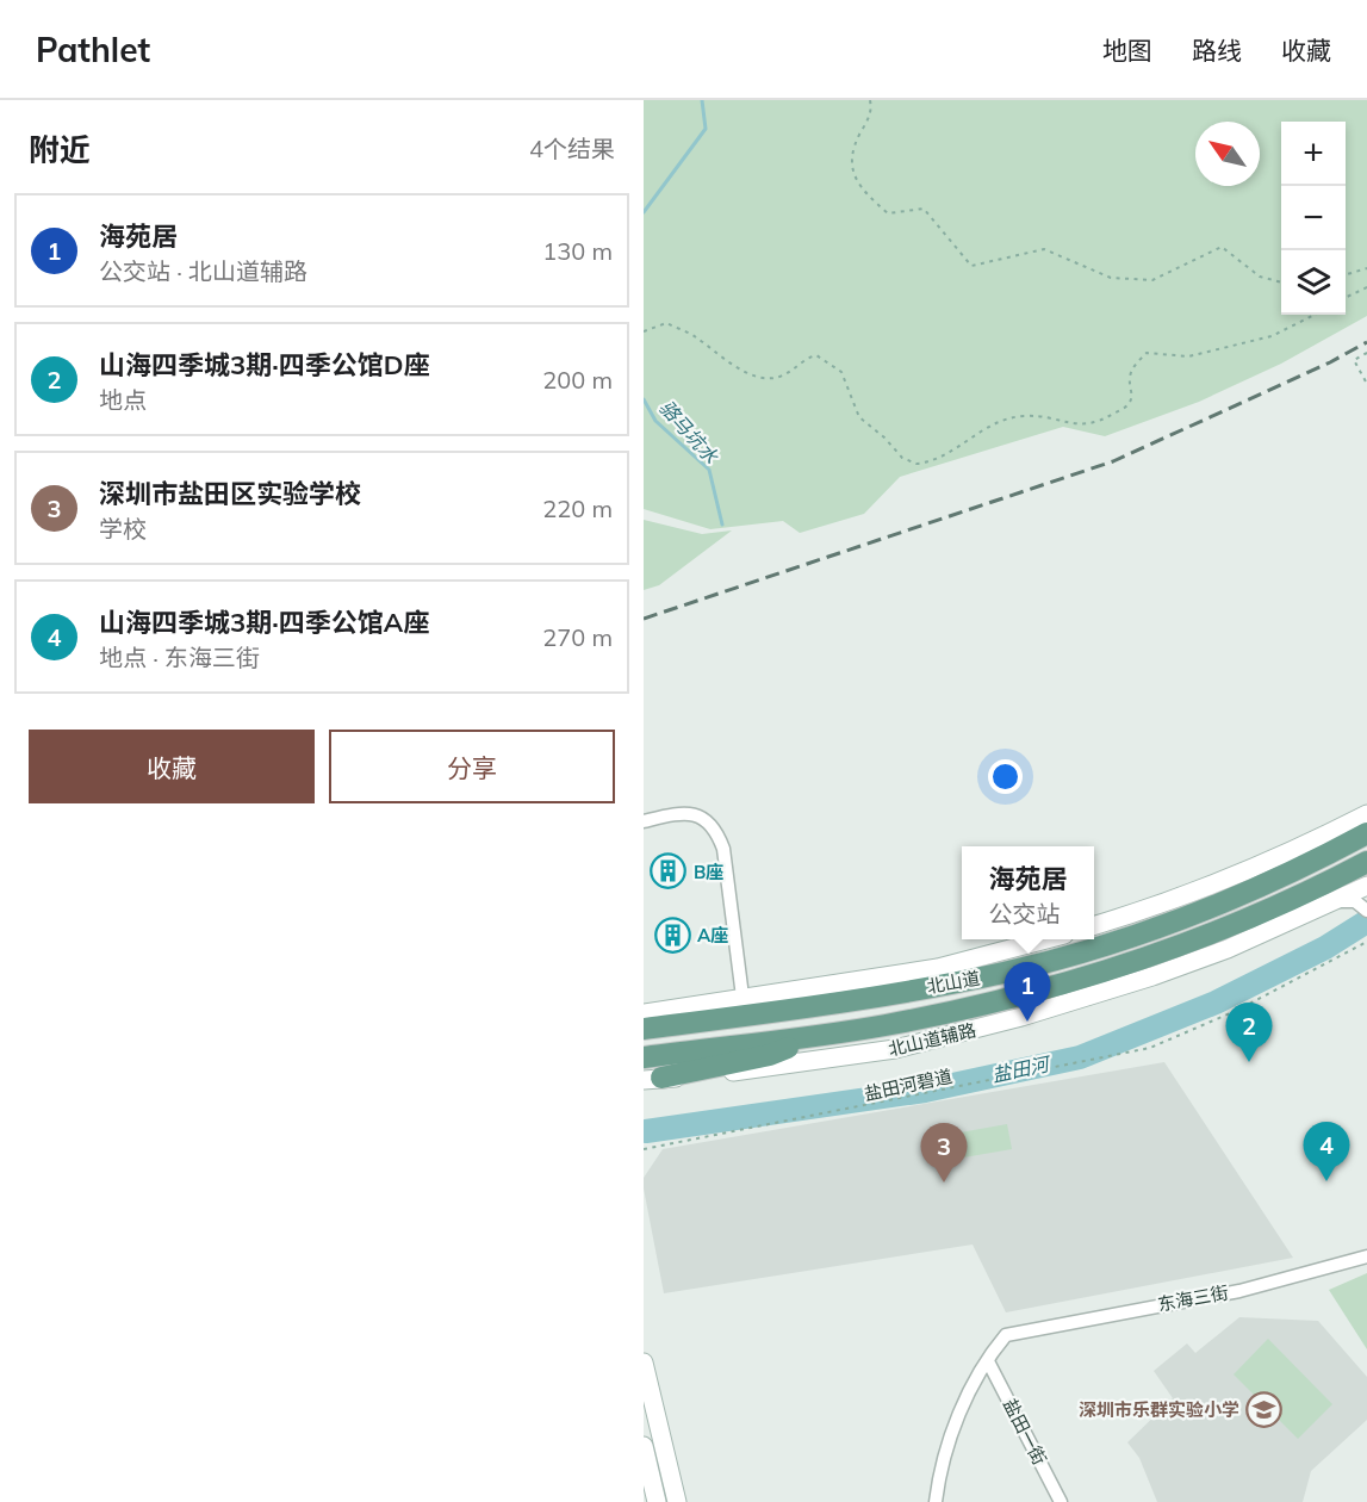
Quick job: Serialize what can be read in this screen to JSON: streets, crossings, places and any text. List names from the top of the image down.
{
  "streets": {
    "main road": ["北山道"],
    "street": ["北山道辅路", "东海三街", "盐田一街"],
    "path": ["盐田河碧道"]
  },
  "crossings": [
    ["东海三街", "盐田一街"]
  ],
  "water": ["骆马坑水", "盐田河"],
  "places": {
    "building": ["B座", "A座"],
    "school or university": ["深圳市乐群实验小学"]
  },
  "north": "top left",
  "page": {
    "header": "Pathlet",
    "nav": ["地图", "路线", "收藏"],
    "heading": ["附近", "4个结果"],
    "map_buttons": ["+", "−"],
    "list": [
      {
        "mark": "1",
        "name": "海苑居",
        "note": "公交站 · 北山道辅路",
        "value": "130 m"
      },
      {
        "mark": "2",
        "name": "山海四季城3期·四季公馆D座",
        "note": "地点",
        "value": "200 m"
      },
      {
        "mark": "3",
        "name": "深圳市盐田区实验学校",
        "note": "学校",
        "value": "220 m"
      },
      {
        "mark": "4",
        "name": "山海四季城3期·四季公馆A座",
        "note": "地点 · 东海三街",
        "value": "270 m"
      }
    ],
    "buttons": ["收藏", "分享"],
    "popup": ["海苑居", "公交站"],
    "pins": [
      "1",
      "2",
      "4",
      "3"
    ]
  }
}
